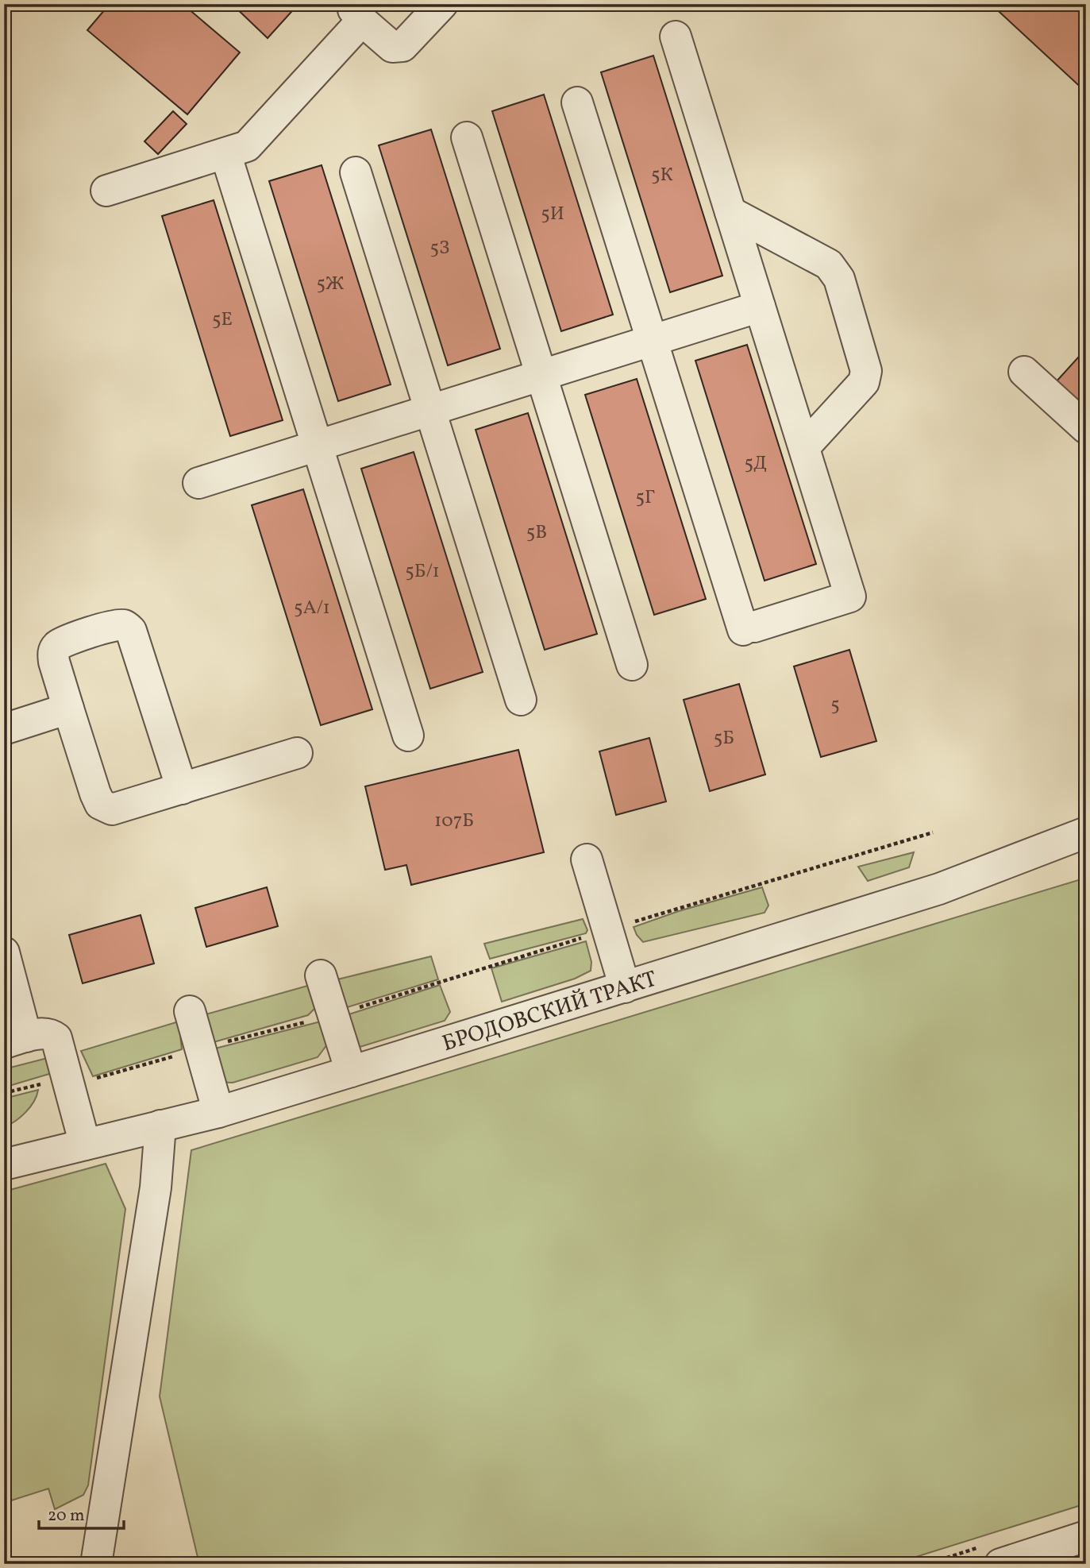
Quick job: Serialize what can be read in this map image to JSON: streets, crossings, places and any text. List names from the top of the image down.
{
  "streets": {
    "street": ["БРОДОВСКИЙ ТРАКТ"]
  },
  "house_numbers": [
    "5К",
    "5И",
    "5З",
    "5Ж",
    "5Е",
    "5Д",
    "5Г",
    "5В",
    "5Б/1",
    "5А/1",
    "5",
    "5Б",
    "107Б"
  ],
  "scale_bar": "20 m"
}
